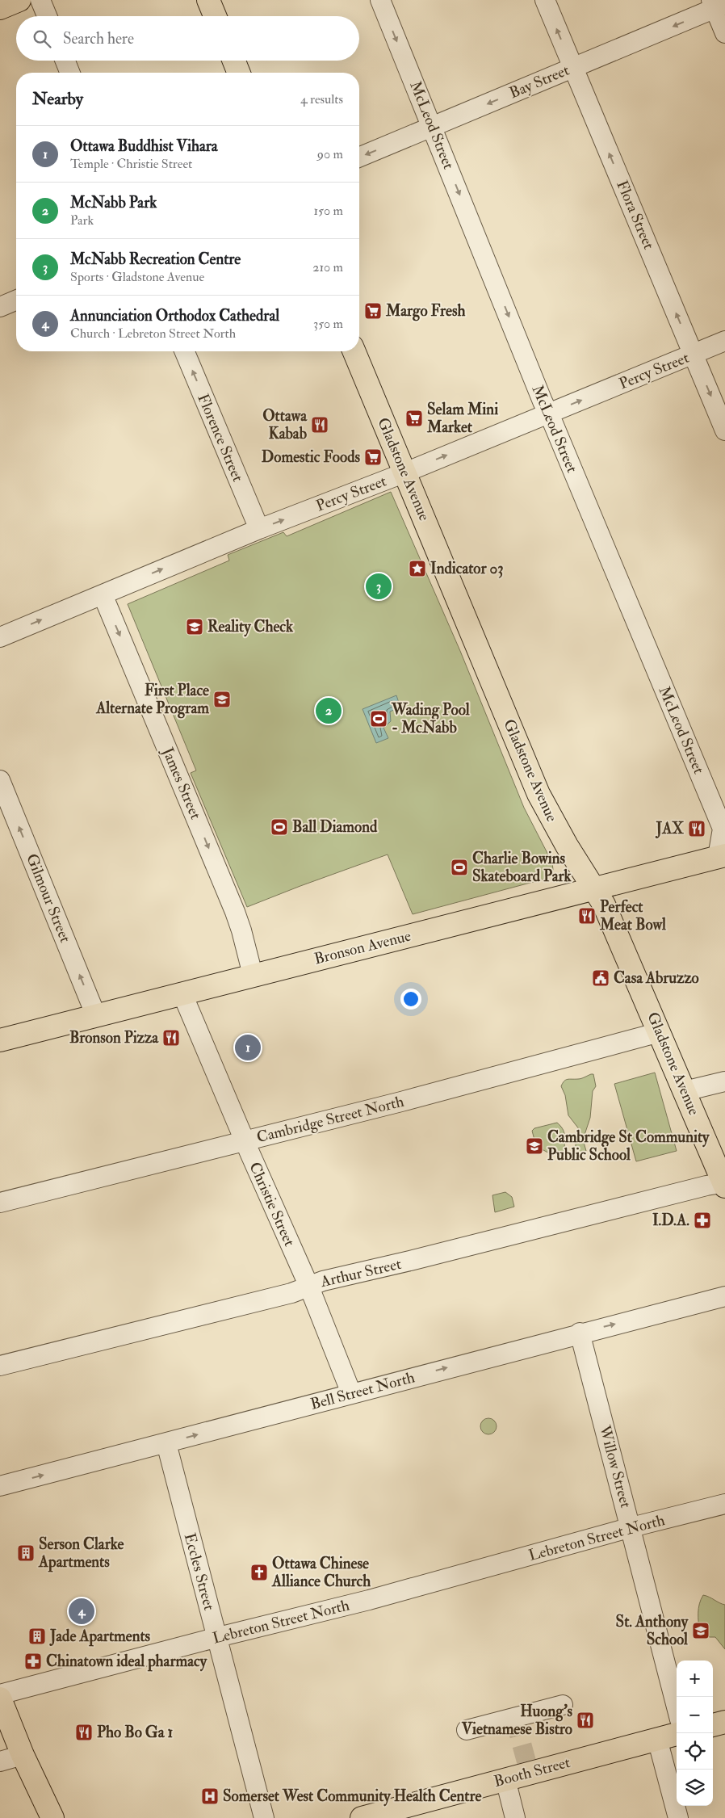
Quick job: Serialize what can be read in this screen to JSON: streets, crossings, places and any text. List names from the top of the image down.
{
  "streets": {
    "main road": ["Gladstone Avenue", "Bronson Avenue", "Booth Street"],
    "street": [
      "Bay Street",
      "McLeod Street",
      "Flora Street",
      "Percy Street",
      "Florence Street",
      "James Street",
      "Gilmour Street",
      "Cambridge Street North",
      "Christie Street",
      "Arthur Street",
      "Bell Street North",
      "Willow Street",
      "Lebreton Street North",
      "Eccles Street"
    ]
  },
  "crossings": [
    ["Bay Street", "McLeod Street"],
    ["Bay Street", "Flora Street"],
    ["McLeod Street", "Percy Street"],
    ["McLeod Street", "Bronson Avenue"],
    ["Flora Street", "Percy Street"],
    ["Percy Street", "Florence Street"],
    ["Percy Street", "Gladstone Avenue"],
    ["Percy Street", "James Street"],
    ["Gladstone Avenue", "Bronson Avenue"],
    ["Gladstone Avenue", "Cambridge Street North"],
    ["Gladstone Avenue", "Arthur Street"],
    ["James Street", "Bronson Avenue"],
    ["Gilmour Street", "Bronson Avenue"],
    ["Bronson Avenue", "Christie Street"],
    ["Cambridge Street North", "Christie Street"],
    ["Christie Street", "Arthur Street"],
    ["Christie Street", "Bell Street North"],
    ["Bell Street North", "Willow Street"],
    ["Bell Street North", "Eccles Street"],
    ["Willow Street", "Lebreton Street North"],
    ["Lebreton Street North", "Eccles Street"]
  ],
  "one_way": [
    "Bay Street",
    "McLeod Street",
    "Percy Street",
    "Florence Street",
    "James Street",
    "Gilmour Street",
    "Bell Street North"
  ],
  "places": {
    "supermarket": ["Margo Fresh", "Selam Mini Market", "Domestic Foods"],
    "restaurant": [
      "Ottawa Kabab",
      "JAX",
      "Perfect Meat Bowl",
      "Bronson Pizza",
      "Huong's Vietnamese Bistro",
      "Pho Bo Ga 1"
    ],
    "place": ["Indicator 03"],
    "school or university": [
      "Reality Check",
      "First Place Alternate Program",
      "Cambridge St Community Public School",
      "St. Anthony School"
    ],
    "sports": ["Wading Pool - McNabb", "Ball Diamond", "Charlie Bowins Skateboard Park"],
    "public building": ["Casa Abruzzo"],
    "pharmacy": ["I.D.A.", "Chinatown ideal pharmacy"],
    "building": ["Serson Clarke Apartments", "Jade Apartments"],
    "church": ["Ottawa Chinese Alliance Church"],
    "hospital": ["Somerset West Community Health Centre"]
  },
  "page": {
    "search": "Search here",
    "heading": ["Nearby", "4 results"],
    "list": [
      {
        "mark": "1",
        "name": "Ottawa Buddhist Vihara",
        "note": "Temple · Christie Street",
        "value": "90 m"
      },
      {
        "mark": "2",
        "name": "McNabb Park",
        "note": "Park",
        "value": "150 m"
      },
      {
        "mark": "3",
        "name": "McNabb Recreation Centre",
        "note": "Sports · Gladstone Avenue",
        "value": "210 m"
      },
      {
        "mark": "4",
        "name": "Annunciation Orthodox Cathedral",
        "note": "Church · Lebreton Street North",
        "value": "350 m"
      }
    ],
    "pins": [
      "3",
      "2",
      "1",
      "4"
    ],
    "map_buttons": ["+", "−"]
  }
}
